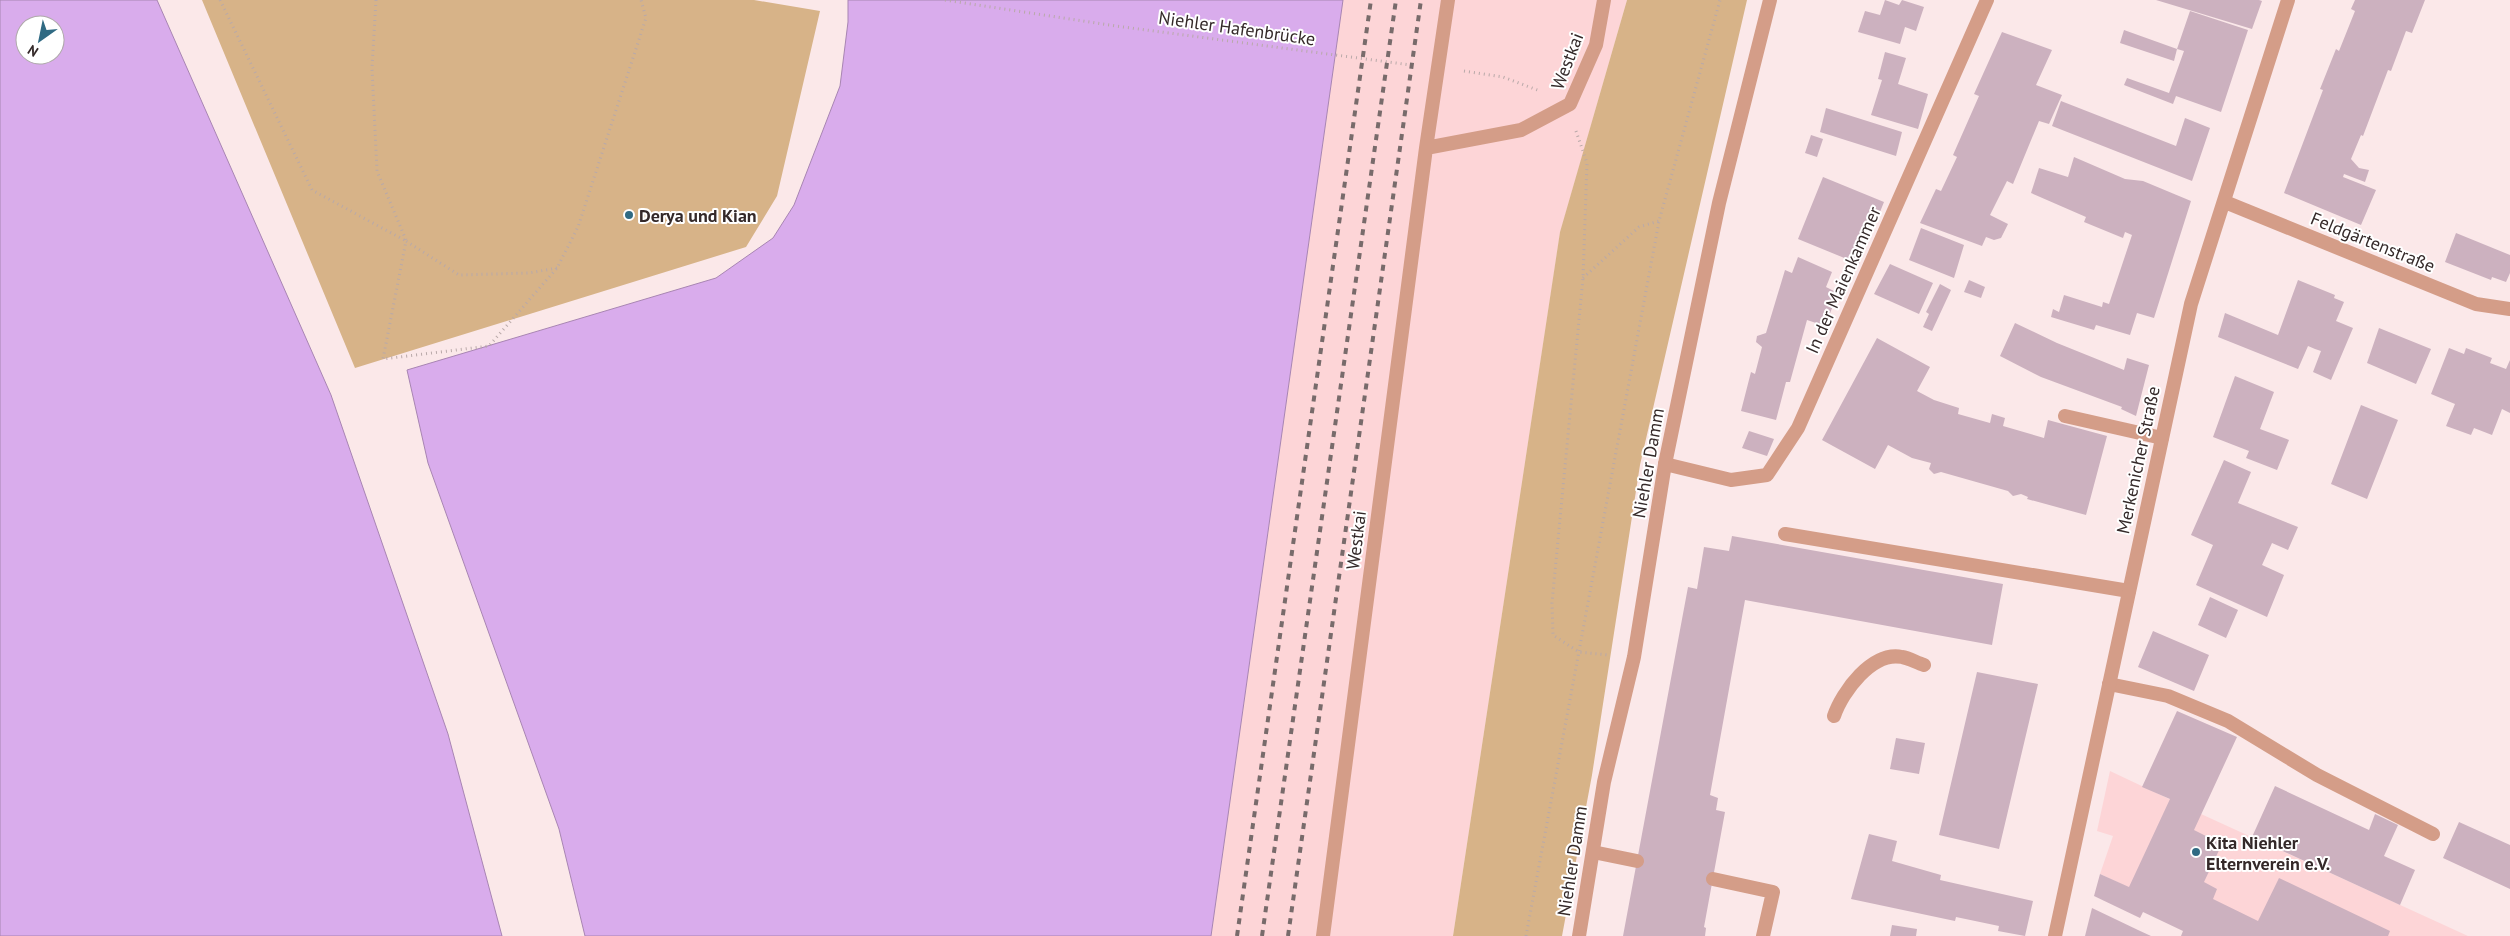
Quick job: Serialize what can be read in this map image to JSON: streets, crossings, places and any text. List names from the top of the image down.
{
  "streets": {
    "street": [
      "Westkai",
      "Feldgärtenstraße",
      "In der Maienkammer",
      "Merkenicher Straße",
      "Niehler Damm"
    ],
    "path": ["Niehler Hafenbrücke"]
  },
  "crossings": [
    ["Feldgärtenstraße", "Merkenicher Straße"],
    ["In der Maienkammer", "Niehler Damm"]
  ],
  "places": ["Derya und Kian", "Kita Niehler Elternverein e.V."],
  "north": "bottom left"
}
